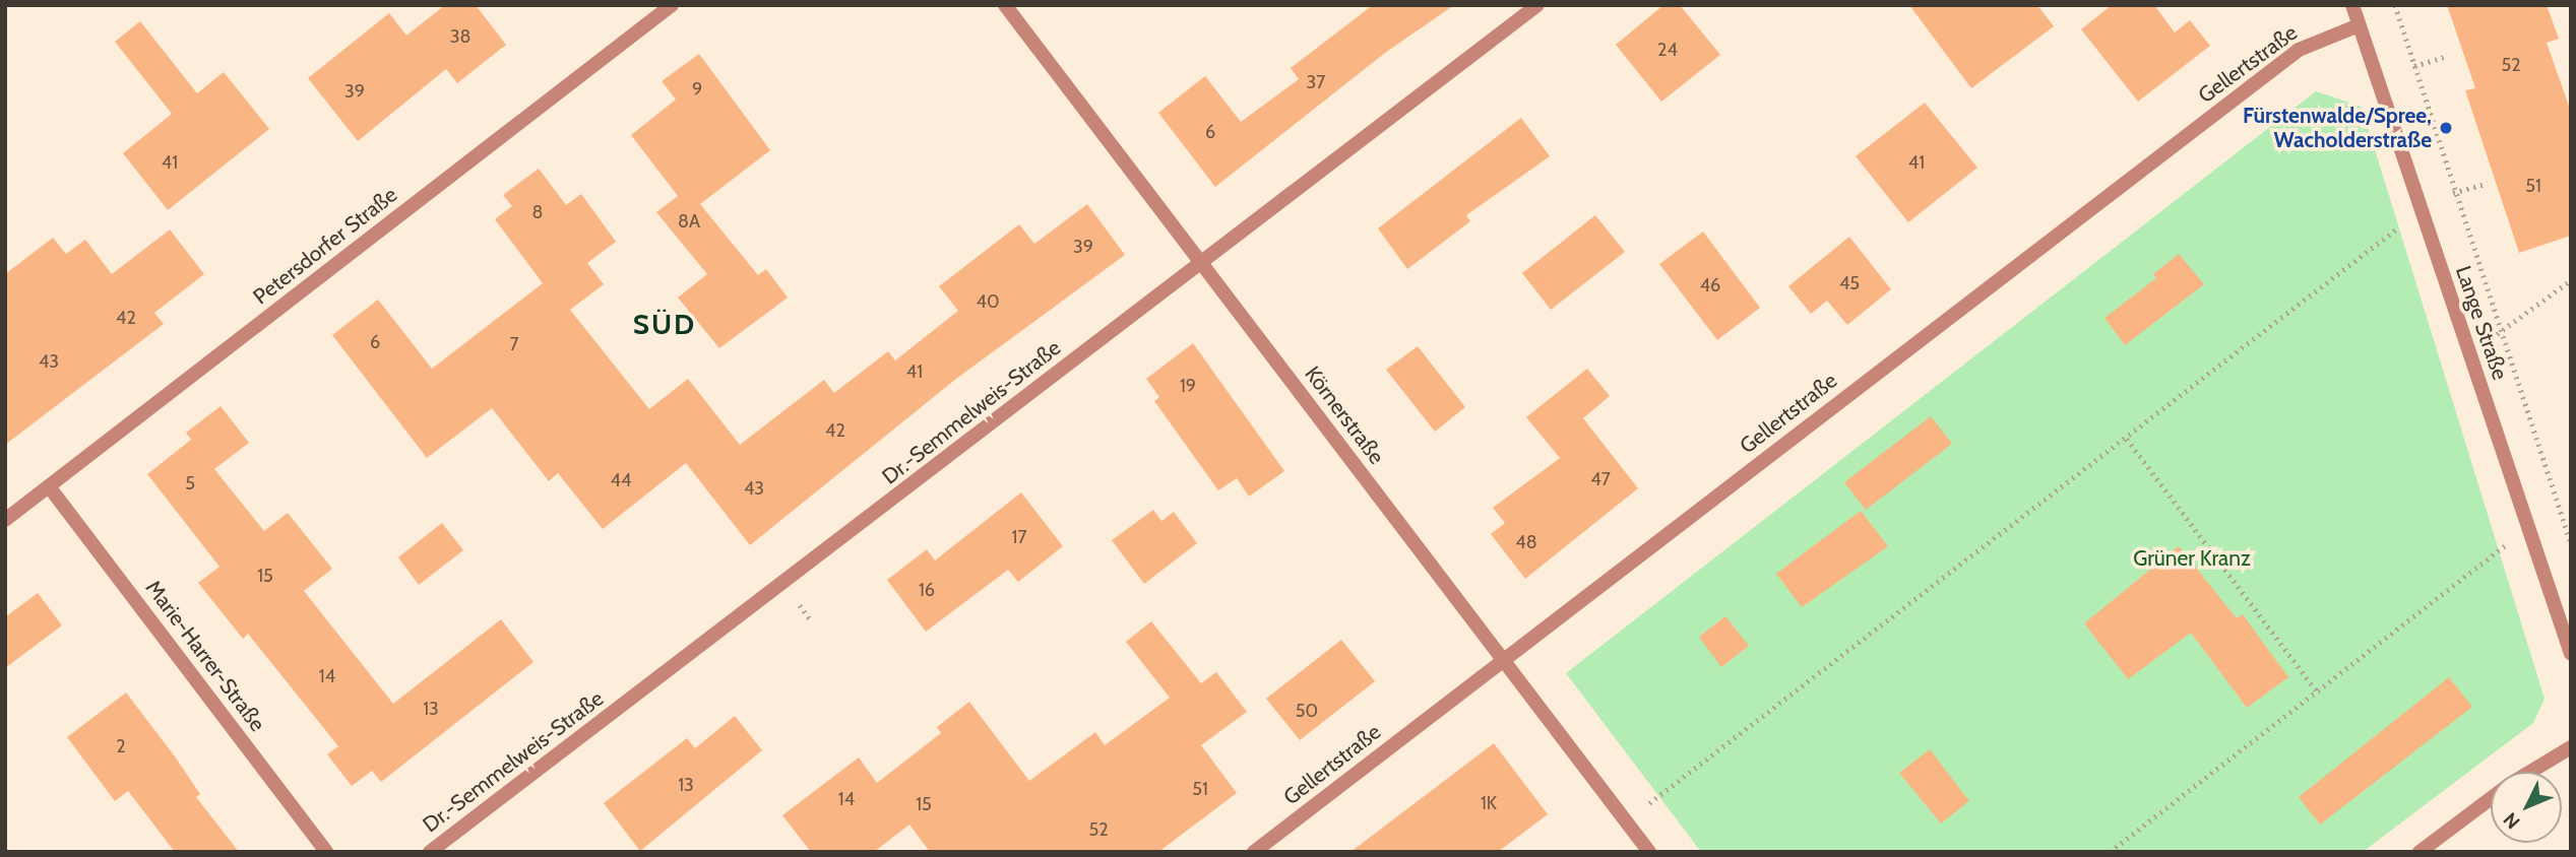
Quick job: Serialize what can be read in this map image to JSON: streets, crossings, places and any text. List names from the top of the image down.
{
  "streets": {
    "street": [
      "Gellertstraße",
      "Petersdorfer Straße",
      "Lange Straße",
      "Dr.-Semmelweis-Straße",
      "Körnerstraße",
      "Marie-Harrer-Straße"
    ]
  },
  "crossings": [
    ["Gellertstraße", "Lange Straße"],
    ["Gellertstraße", "Körnerstraße"],
    ["Petersdorfer Straße", "Marie-Harrer-Straße"],
    ["Dr.-Semmelweis-Straße", "Körnerstraße"]
  ],
  "districts": ["SÜD"],
  "parks": ["Grüner Kranz"],
  "places": ["Fürstenwalde/Spree, Wacholderstraße"],
  "house_numbers": [
    "38",
    "24",
    "52",
    "37",
    "9",
    "39",
    "6",
    "41",
    "41",
    "51",
    "8",
    "8A",
    "39",
    "45",
    "46",
    "40",
    "42",
    "6",
    "7",
    "43",
    "41",
    "19",
    "42",
    "47",
    "44",
    "5",
    "43",
    "17",
    "48",
    "15",
    "16",
    "14",
    "13",
    "50",
    "2",
    "13",
    "51",
    "14",
    "1K",
    "15",
    "52"
  ],
  "north": "bottom left"
}
